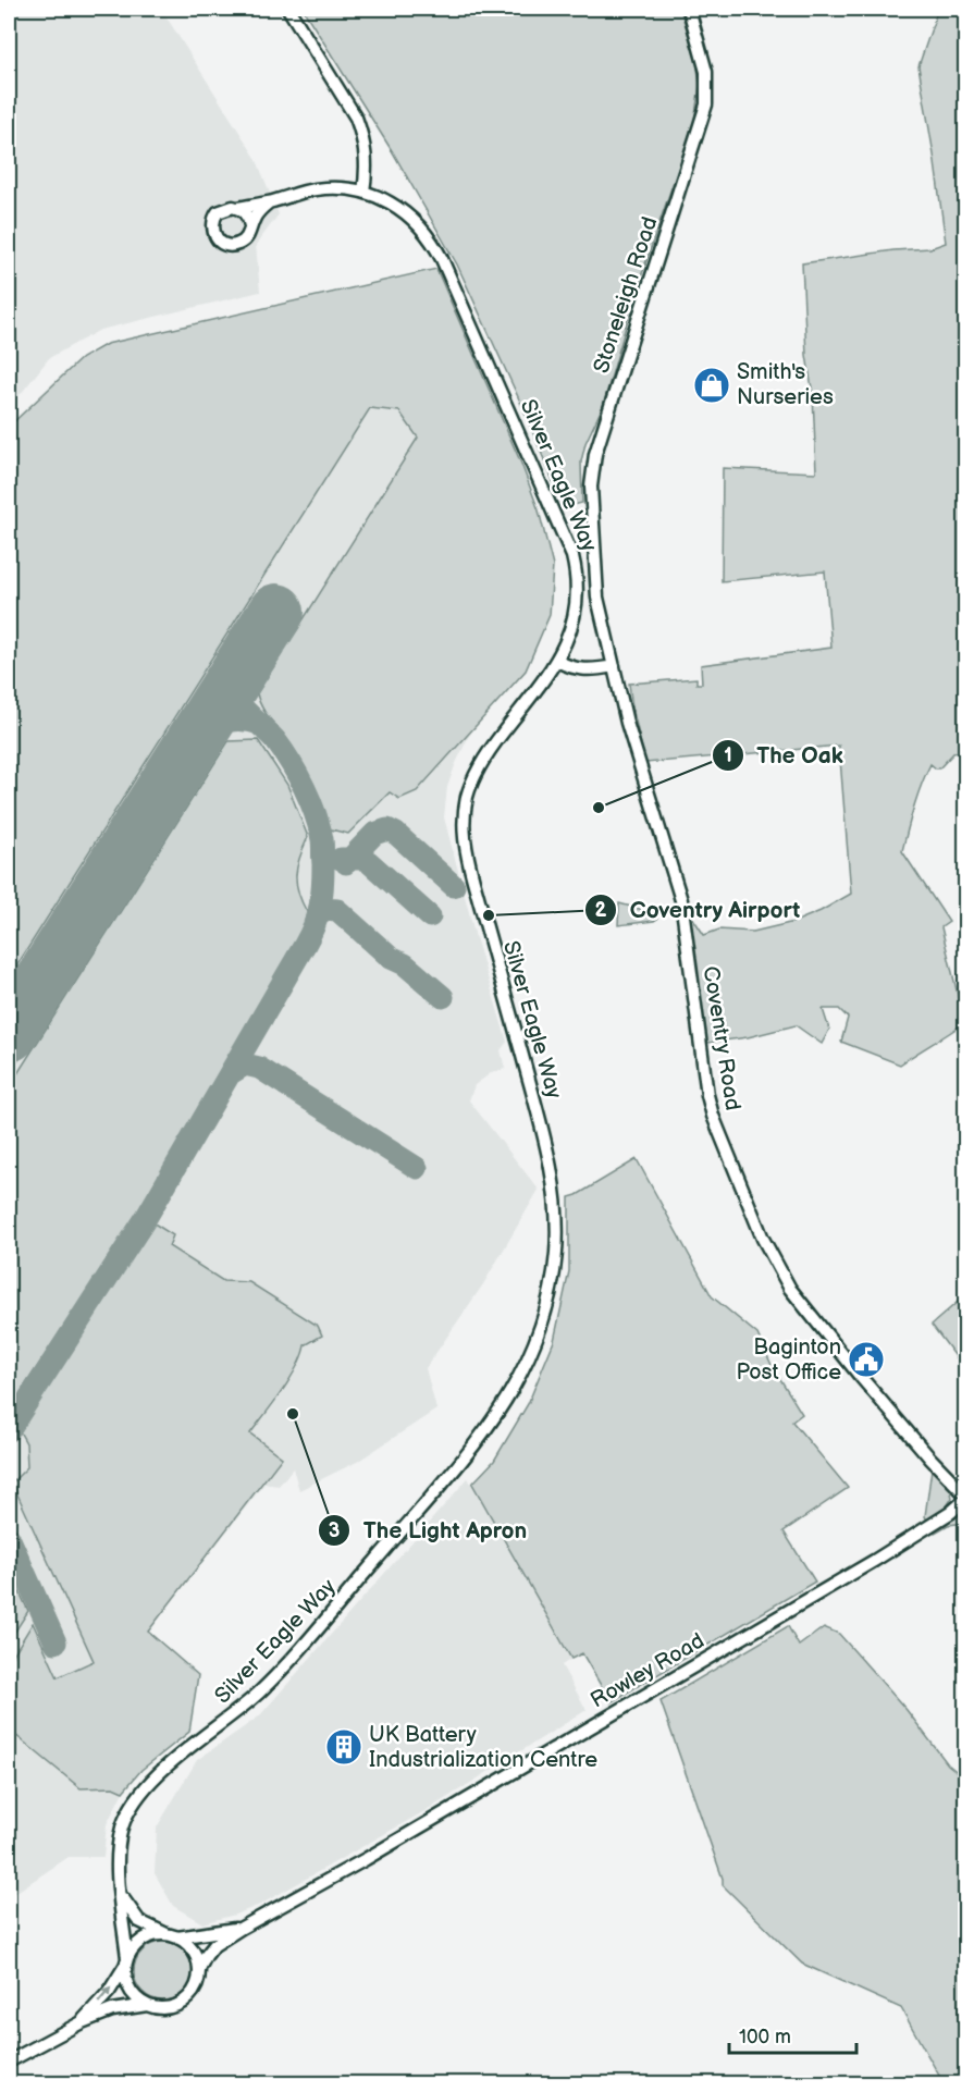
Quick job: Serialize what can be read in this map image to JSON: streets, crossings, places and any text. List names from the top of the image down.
{
  "streets": {
    "street": [
      "Stoneleigh Road",
      "Silver Eagle Way",
      "Coventry Road",
      "Rowley Road"
    ]
  },
  "crossings": [
    ["Stoneleigh Road", "Coventry Road"],
    ["Silver Eagle Way", "Rowley Road"],
    ["Coventry Road", "Rowley Road"]
  ],
  "places": {
    "shop": ["Smith's Nurseries"],
    "other": ["The Oak", "Coventry Airport", "The Light Apron"],
    "public building": ["Baginton Post Office"],
    "building": ["UK Battery Industrialization Centre"]
  },
  "scale_bar": "100 m"
}
